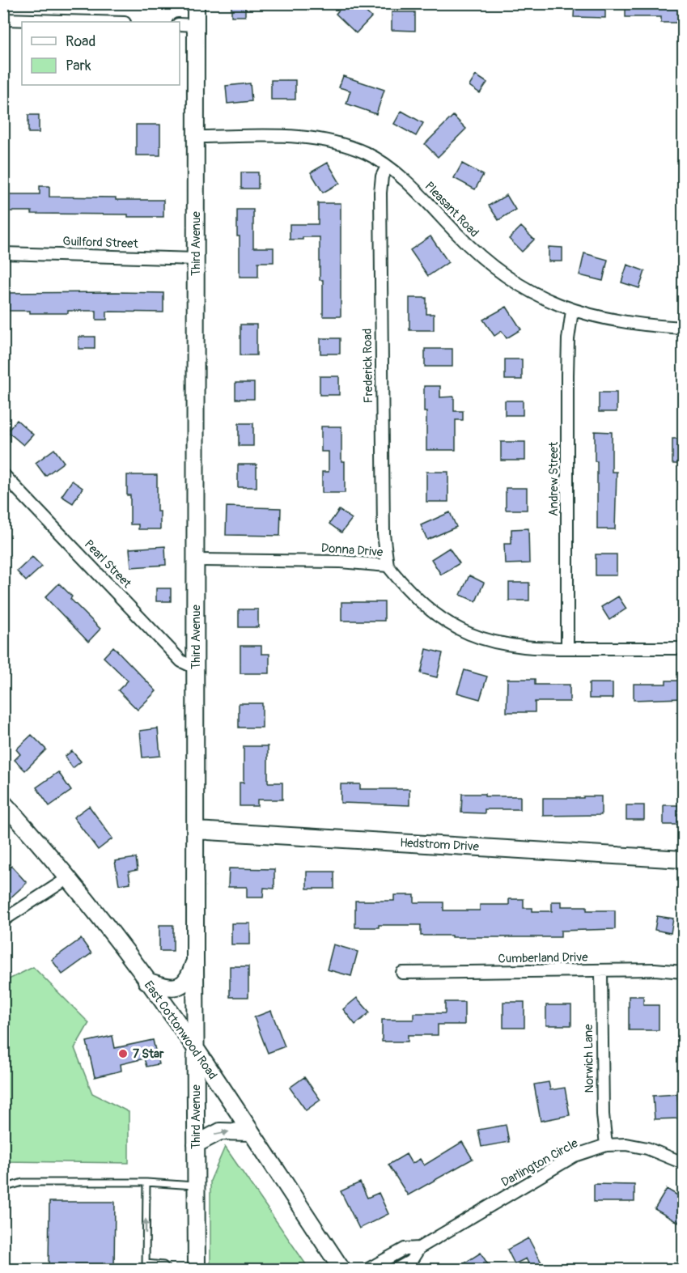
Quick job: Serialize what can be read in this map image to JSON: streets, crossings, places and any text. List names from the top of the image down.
{
  "streets": {
    "street": [
      "Pleasant Road",
      "Guilford Street",
      "Third Avenue",
      "Frederick Road",
      "Andrew Street",
      "Donna Drive",
      "Pearl Street",
      "Hedstrom Drive",
      "Cumberland Drive",
      "East Cottonwood Road",
      "Norwich Lane",
      "Darlington Circle"
    ]
  },
  "crossings": [
    ["Pleasant Road", "Third Avenue"],
    ["Pleasant Road", "Frederick Road"],
    ["Pleasant Road", "Andrew Street"],
    ["Guilford Street", "Third Avenue"],
    ["Third Avenue", "Donna Drive"],
    ["Third Avenue", "Pearl Street"],
    ["Third Avenue", "Hedstrom Drive"],
    ["Third Avenue", "East Cottonwood Road"],
    ["Frederick Road", "Donna Drive"],
    ["Andrew Street", "Donna Drive"],
    ["Cumberland Drive", "Norwich Lane"],
    ["Norwich Lane", "Darlington Circle"]
  ],
  "places": ["7 Star"],
  "legend": ["Road", "Park"]
}
